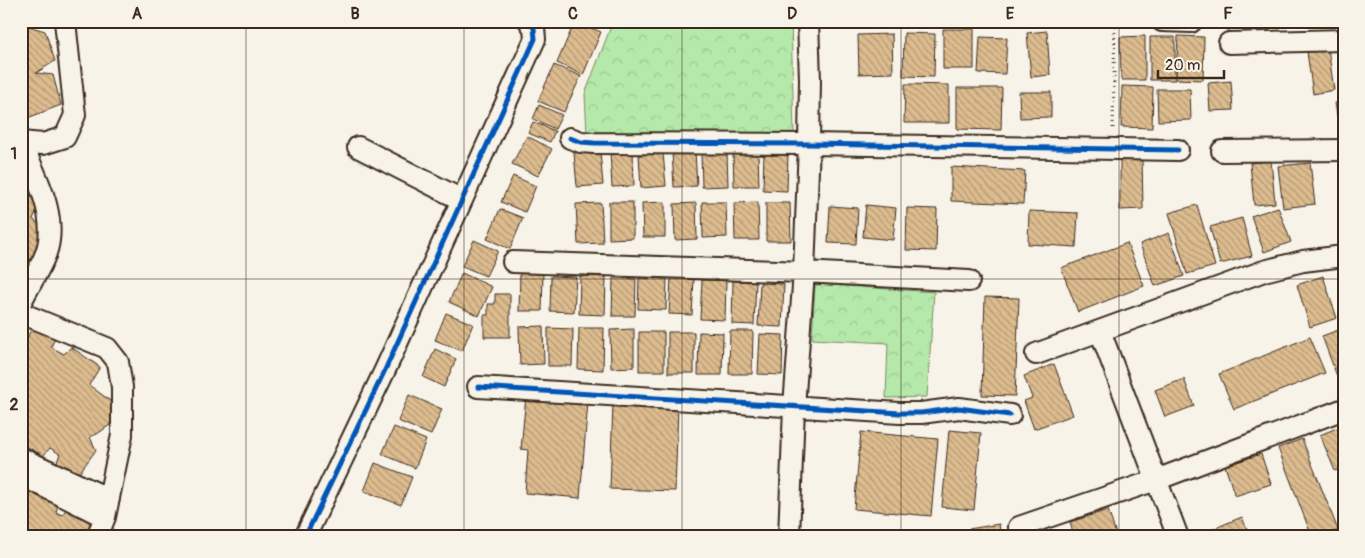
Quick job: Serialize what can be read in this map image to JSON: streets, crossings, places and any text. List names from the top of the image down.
{
  "scale_bar": "20 m",
  "grid": {
    "columns": [
      "A",
      "B",
      "C",
      "D",
      "E",
      "F"
    ],
    "rows": ["1", "2"]
  }
}
